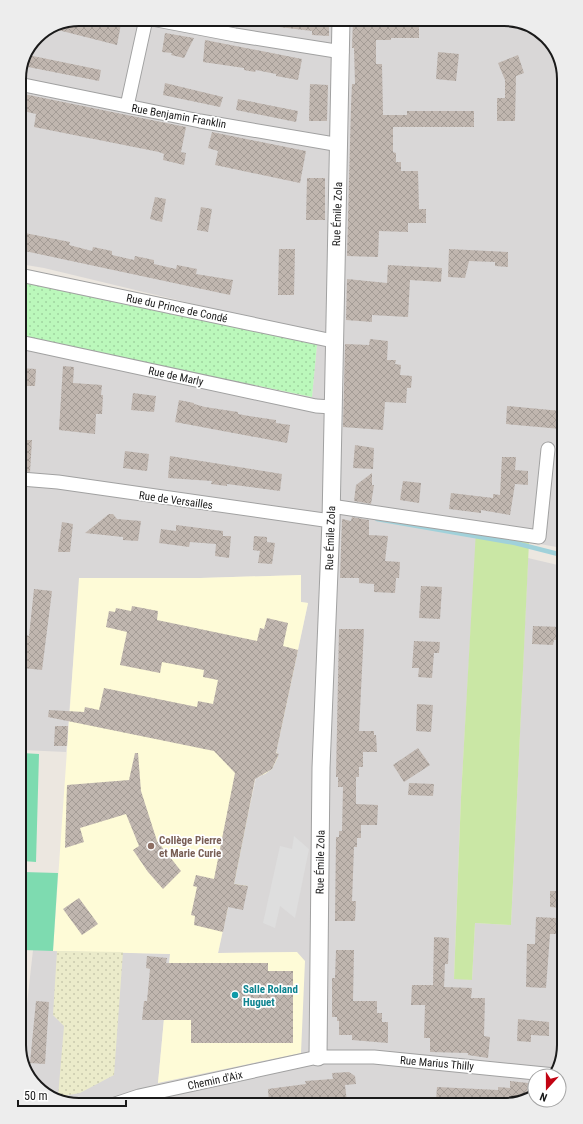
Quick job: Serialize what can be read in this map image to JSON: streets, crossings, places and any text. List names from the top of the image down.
{
  "streets": {
    "street": [
      "Rue Benjamin Franklin",
      "Rue Émile Zola",
      "Rue du Prince de Condé",
      "Rue de Marly",
      "Rue de Versailles",
      "Rue Marius Thilly",
      "Chemin d'Aix"
    ]
  },
  "crossings": [
    ["Rue Benjamin Franklin", "Rue Émile Zola"],
    ["Rue Émile Zola", "Rue du Prince de Condé"],
    ["Rue Émile Zola", "Rue de Marly"],
    ["Rue Émile Zola", "Rue de Versailles"],
    ["Rue Émile Zola", "Rue Marius Thilly"],
    ["Rue Émile Zola", "Chemin d'Aix"],
    ["Rue Marius Thilly", "Chemin d'Aix"]
  ],
  "places": ["Collège Pierre et Marie Curie", "Salle Roland Huguet"],
  "scale_bar": "50 m",
  "north": "bottom"
}
